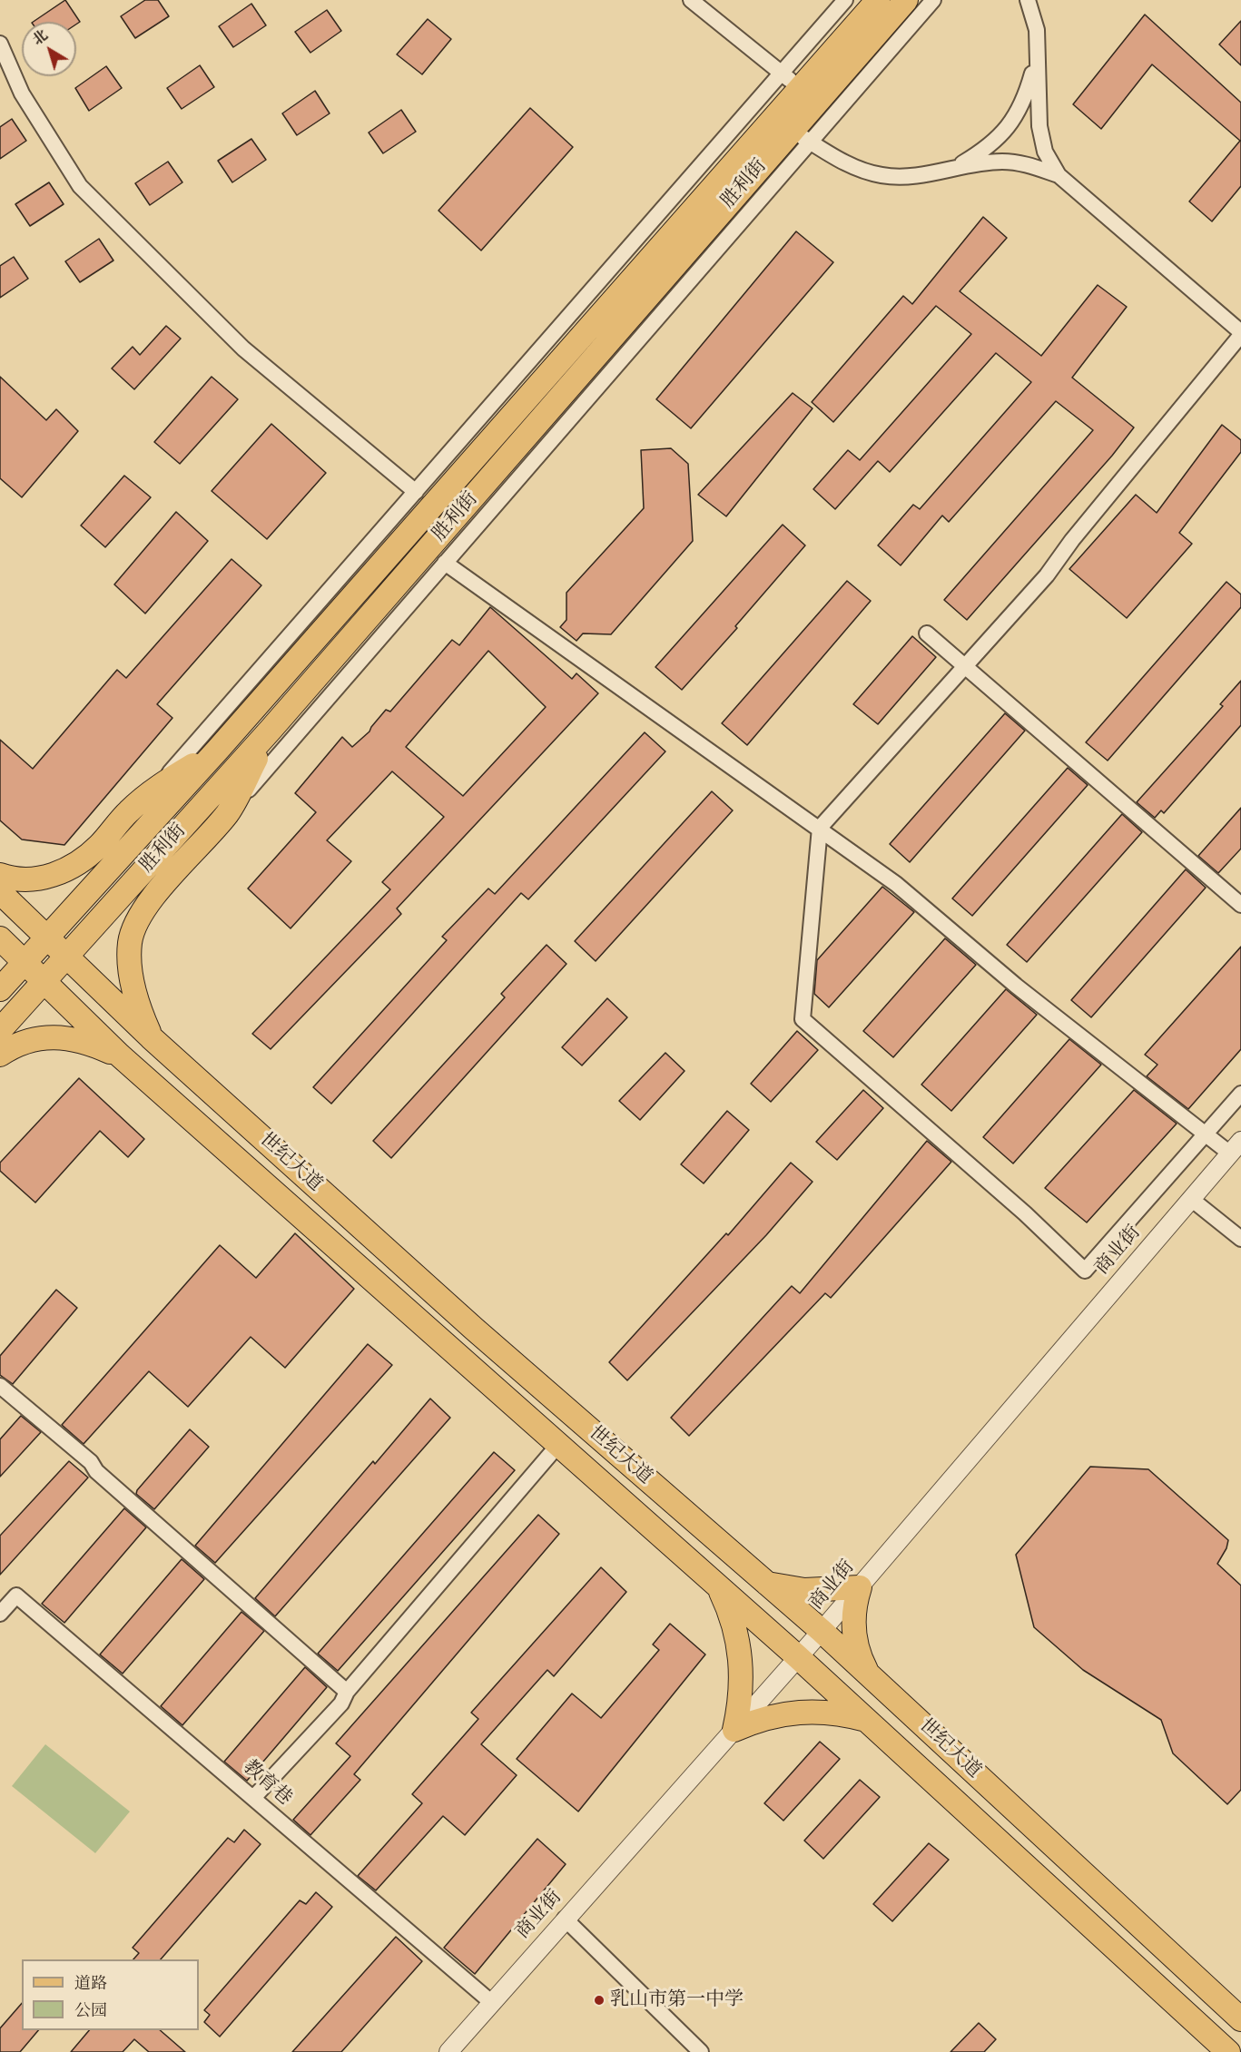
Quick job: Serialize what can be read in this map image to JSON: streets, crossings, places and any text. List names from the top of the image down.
{
  "streets": {
    "main road": ["胜利街", "世纪大道"],
    "street": ["商业街", "教育巷"]
  },
  "crossings": [
    ["胜利街", "世纪大道"],
    ["世纪大道", "商业街"],
    ["商业街", "教育巷"]
  ],
  "places": ["乳山市第一中学"],
  "legend": ["道路", "公园"],
  "north": "top left"
}
